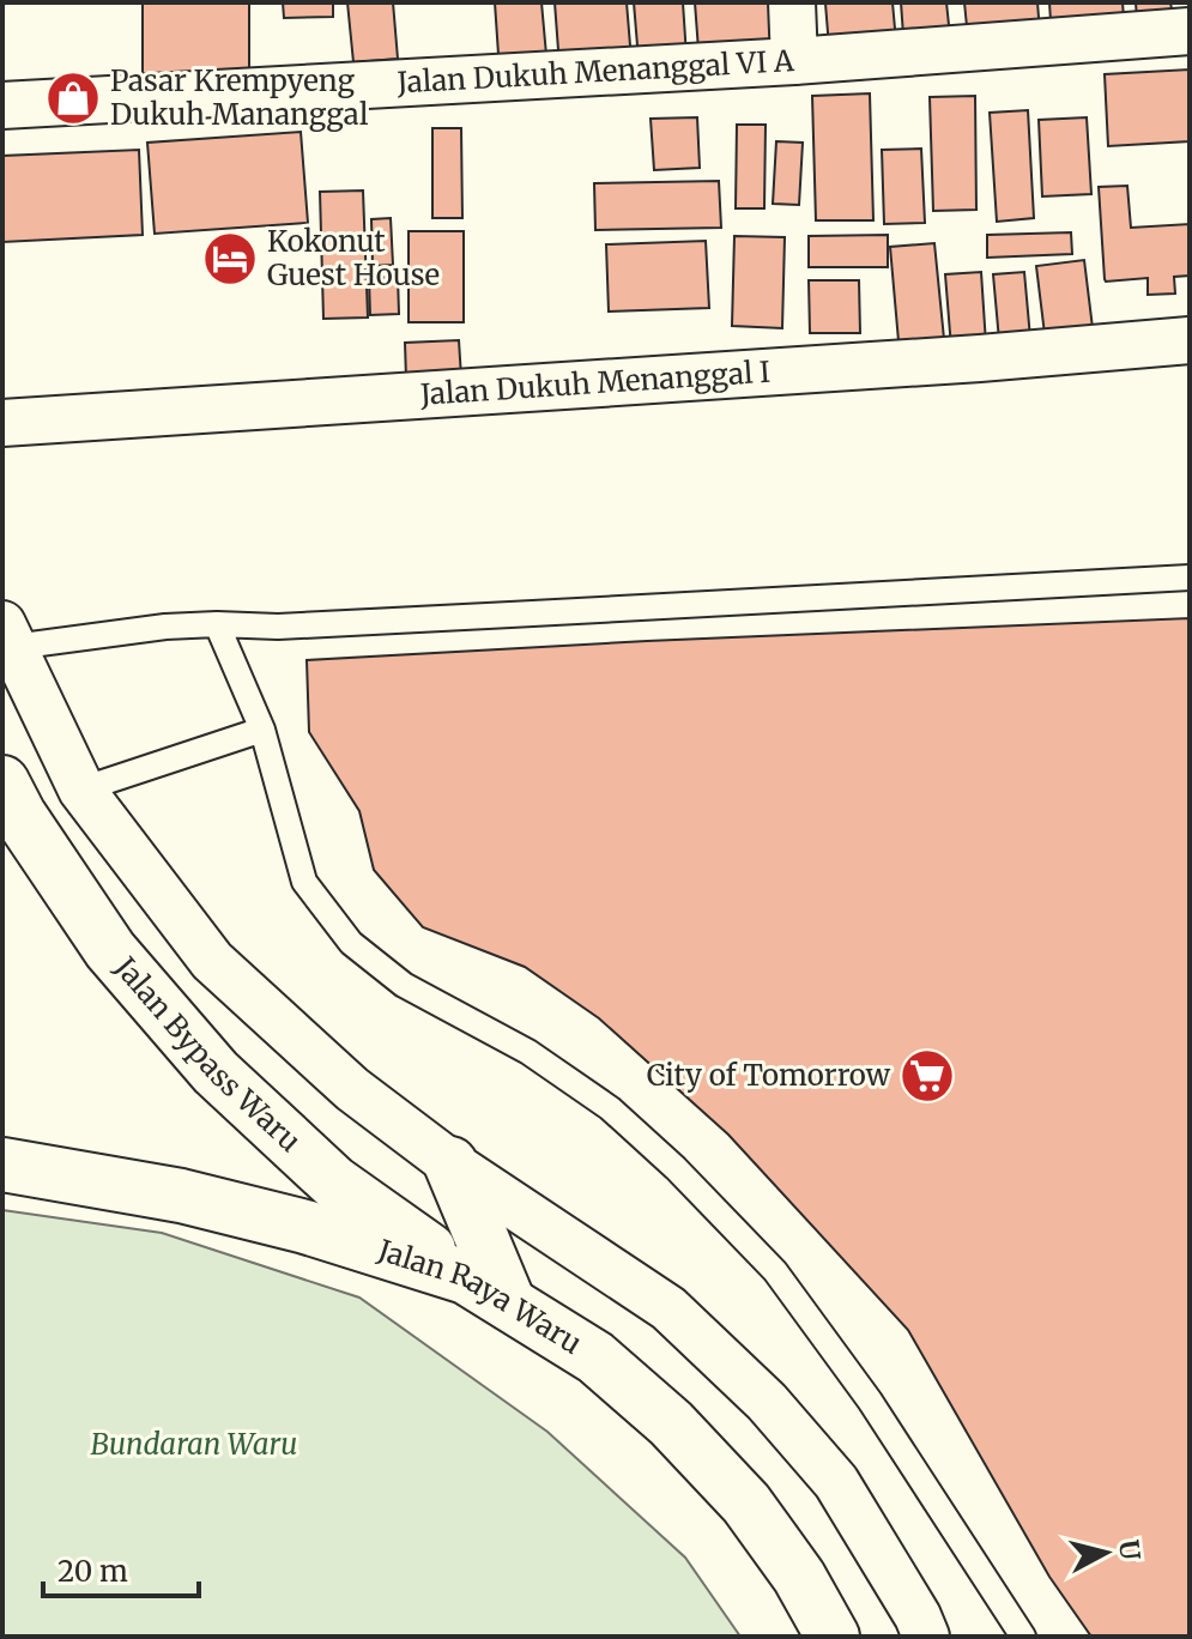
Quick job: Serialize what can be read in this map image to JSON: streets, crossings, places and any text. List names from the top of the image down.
{
  "streets": {
    "highway": ["Jalan Bypass Waru", "Jalan Raya Waru"],
    "street": ["Jalan Dukuh Menanggal VI A", "Jalan Dukuh Menanggal I"]
  },
  "crossings": [
    ["Jalan Bypass Waru", "Jalan Raya Waru"]
  ],
  "parks": ["Bundaran Waru"],
  "places": {
    "shop": ["Pasar Krempyeng Dukuh Mananggal"],
    "hotel": ["Kokonut Guest House"],
    "supermarket": ["City of Tomorrow"]
  },
  "scale_bar": "20 m",
  "north": "right"
}
